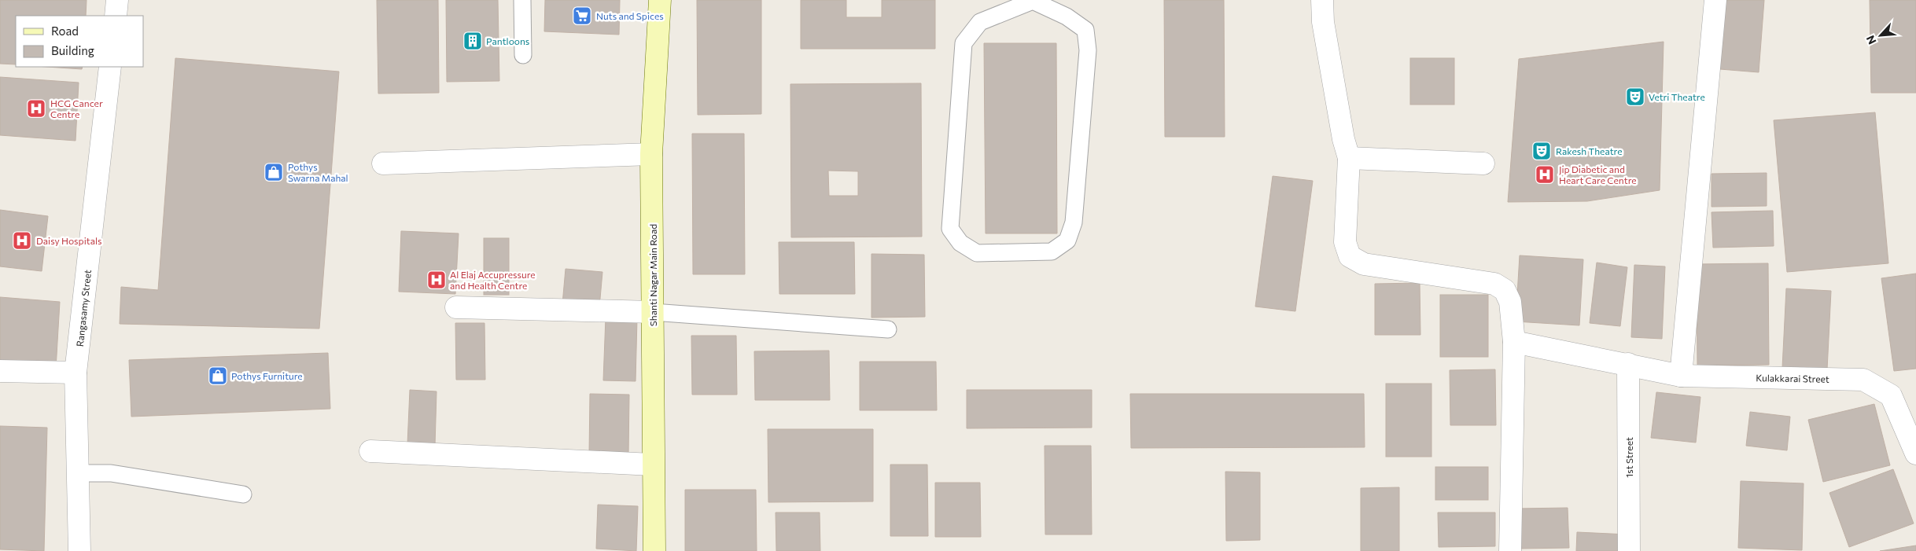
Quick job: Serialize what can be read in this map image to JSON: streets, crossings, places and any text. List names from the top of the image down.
{
  "streets": {
    "street": [
      "Shanti Nagar Main Road",
      "Rangasamy Street",
      "Kulakkarai Street",
      "1st Street"
    ]
  },
  "crossings": [
    ["Kulakkarai Street", "1st Street"]
  ],
  "places": {
    "supermarket": ["Nuts and Spices"],
    "building": ["Pantloons"],
    "theatre": ["Vetri Theatre", "Rakesh Theatre"],
    "hospital": [
      "HCG Cancer Centre",
      "Jip Diabetic and Heart Care Centre",
      "Daisy Hospitals",
      "Al Elaj Accupressure and Health Centre"
    ],
    "shop": ["Pothys Swarna Mahal", "Pothys Furniture"]
  },
  "legend": ["Road", "Building"],
  "north": "bottom left"
}
